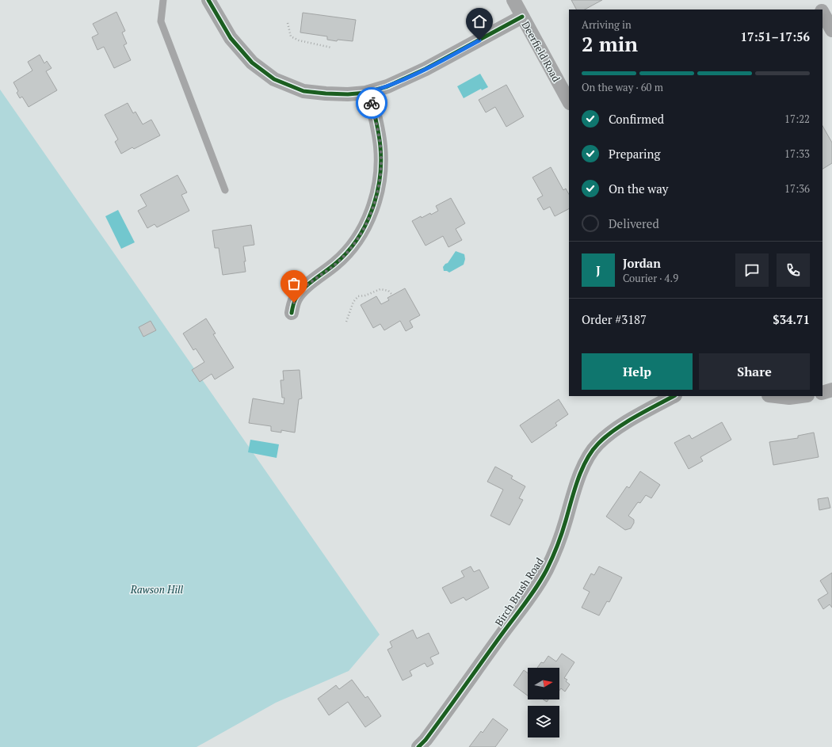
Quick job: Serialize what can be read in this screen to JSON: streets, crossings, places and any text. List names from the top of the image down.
{
  "streets": {
    "street": ["Deerfield Road", "Birch Brush Road"]
  },
  "parks": ["Rawson Hill"],
  "north": "right",
  "page": {
    "heading": ["2 min", "Arriving in", "17:51–17:56"],
    "panel": [
      "Jordan",
      "Courier · 4.9",
      "Order #3187",
      "$34.71"
    ],
    "bar": "On the way · 60 m",
    "list": [
      ["Confirmed", "17:22"],
      ["Preparing", "17:33"],
      ["On the way", "17:36"],
      "Delivered"
    ],
    "round": "J",
    "buttons": ["Help", "Share"]
  }
}
